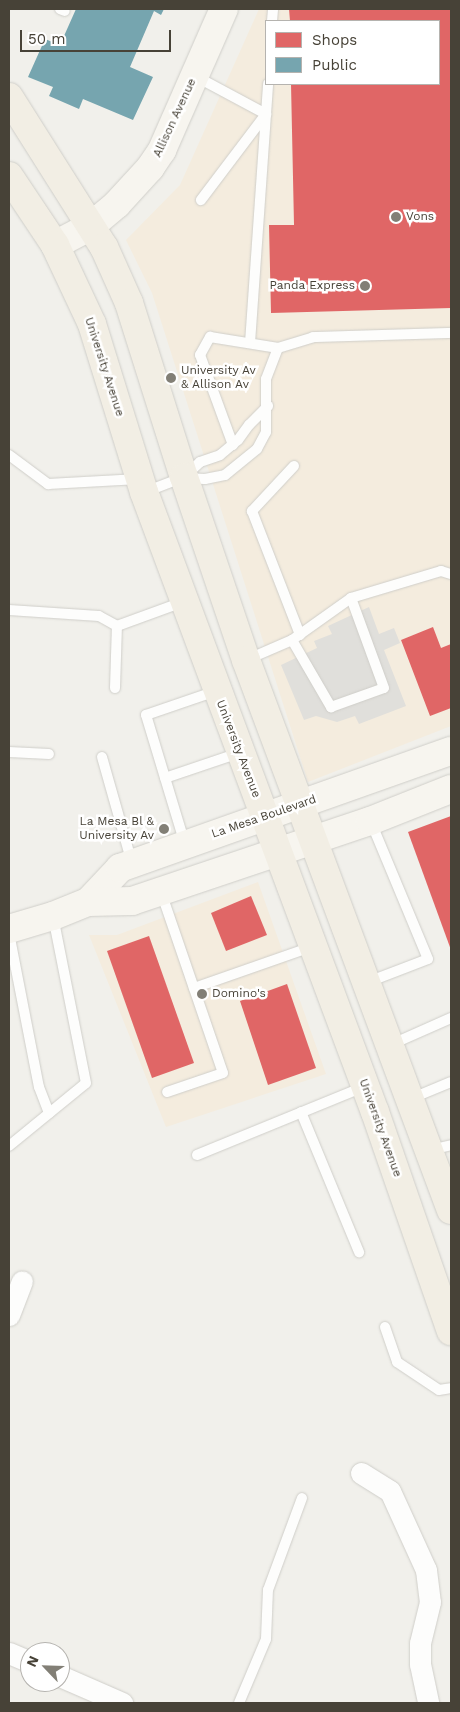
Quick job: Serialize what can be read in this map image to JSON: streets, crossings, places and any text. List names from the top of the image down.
{
  "streets": {
    "main road": ["Allison Avenue", "University Avenue", "La Mesa Boulevard"]
  },
  "crossings": [
    ["Allison Avenue", "University Avenue"],
    ["University Avenue", "La Mesa Boulevard"]
  ],
  "places": [
    "Vons",
    "Panda Express",
    "University Av & Allison Av",
    "La Mesa Bl & University Av",
    "Domino's"
  ],
  "legend": ["Shops", "Public"],
  "scale_bar": "50 m",
  "north": "top left"
}
